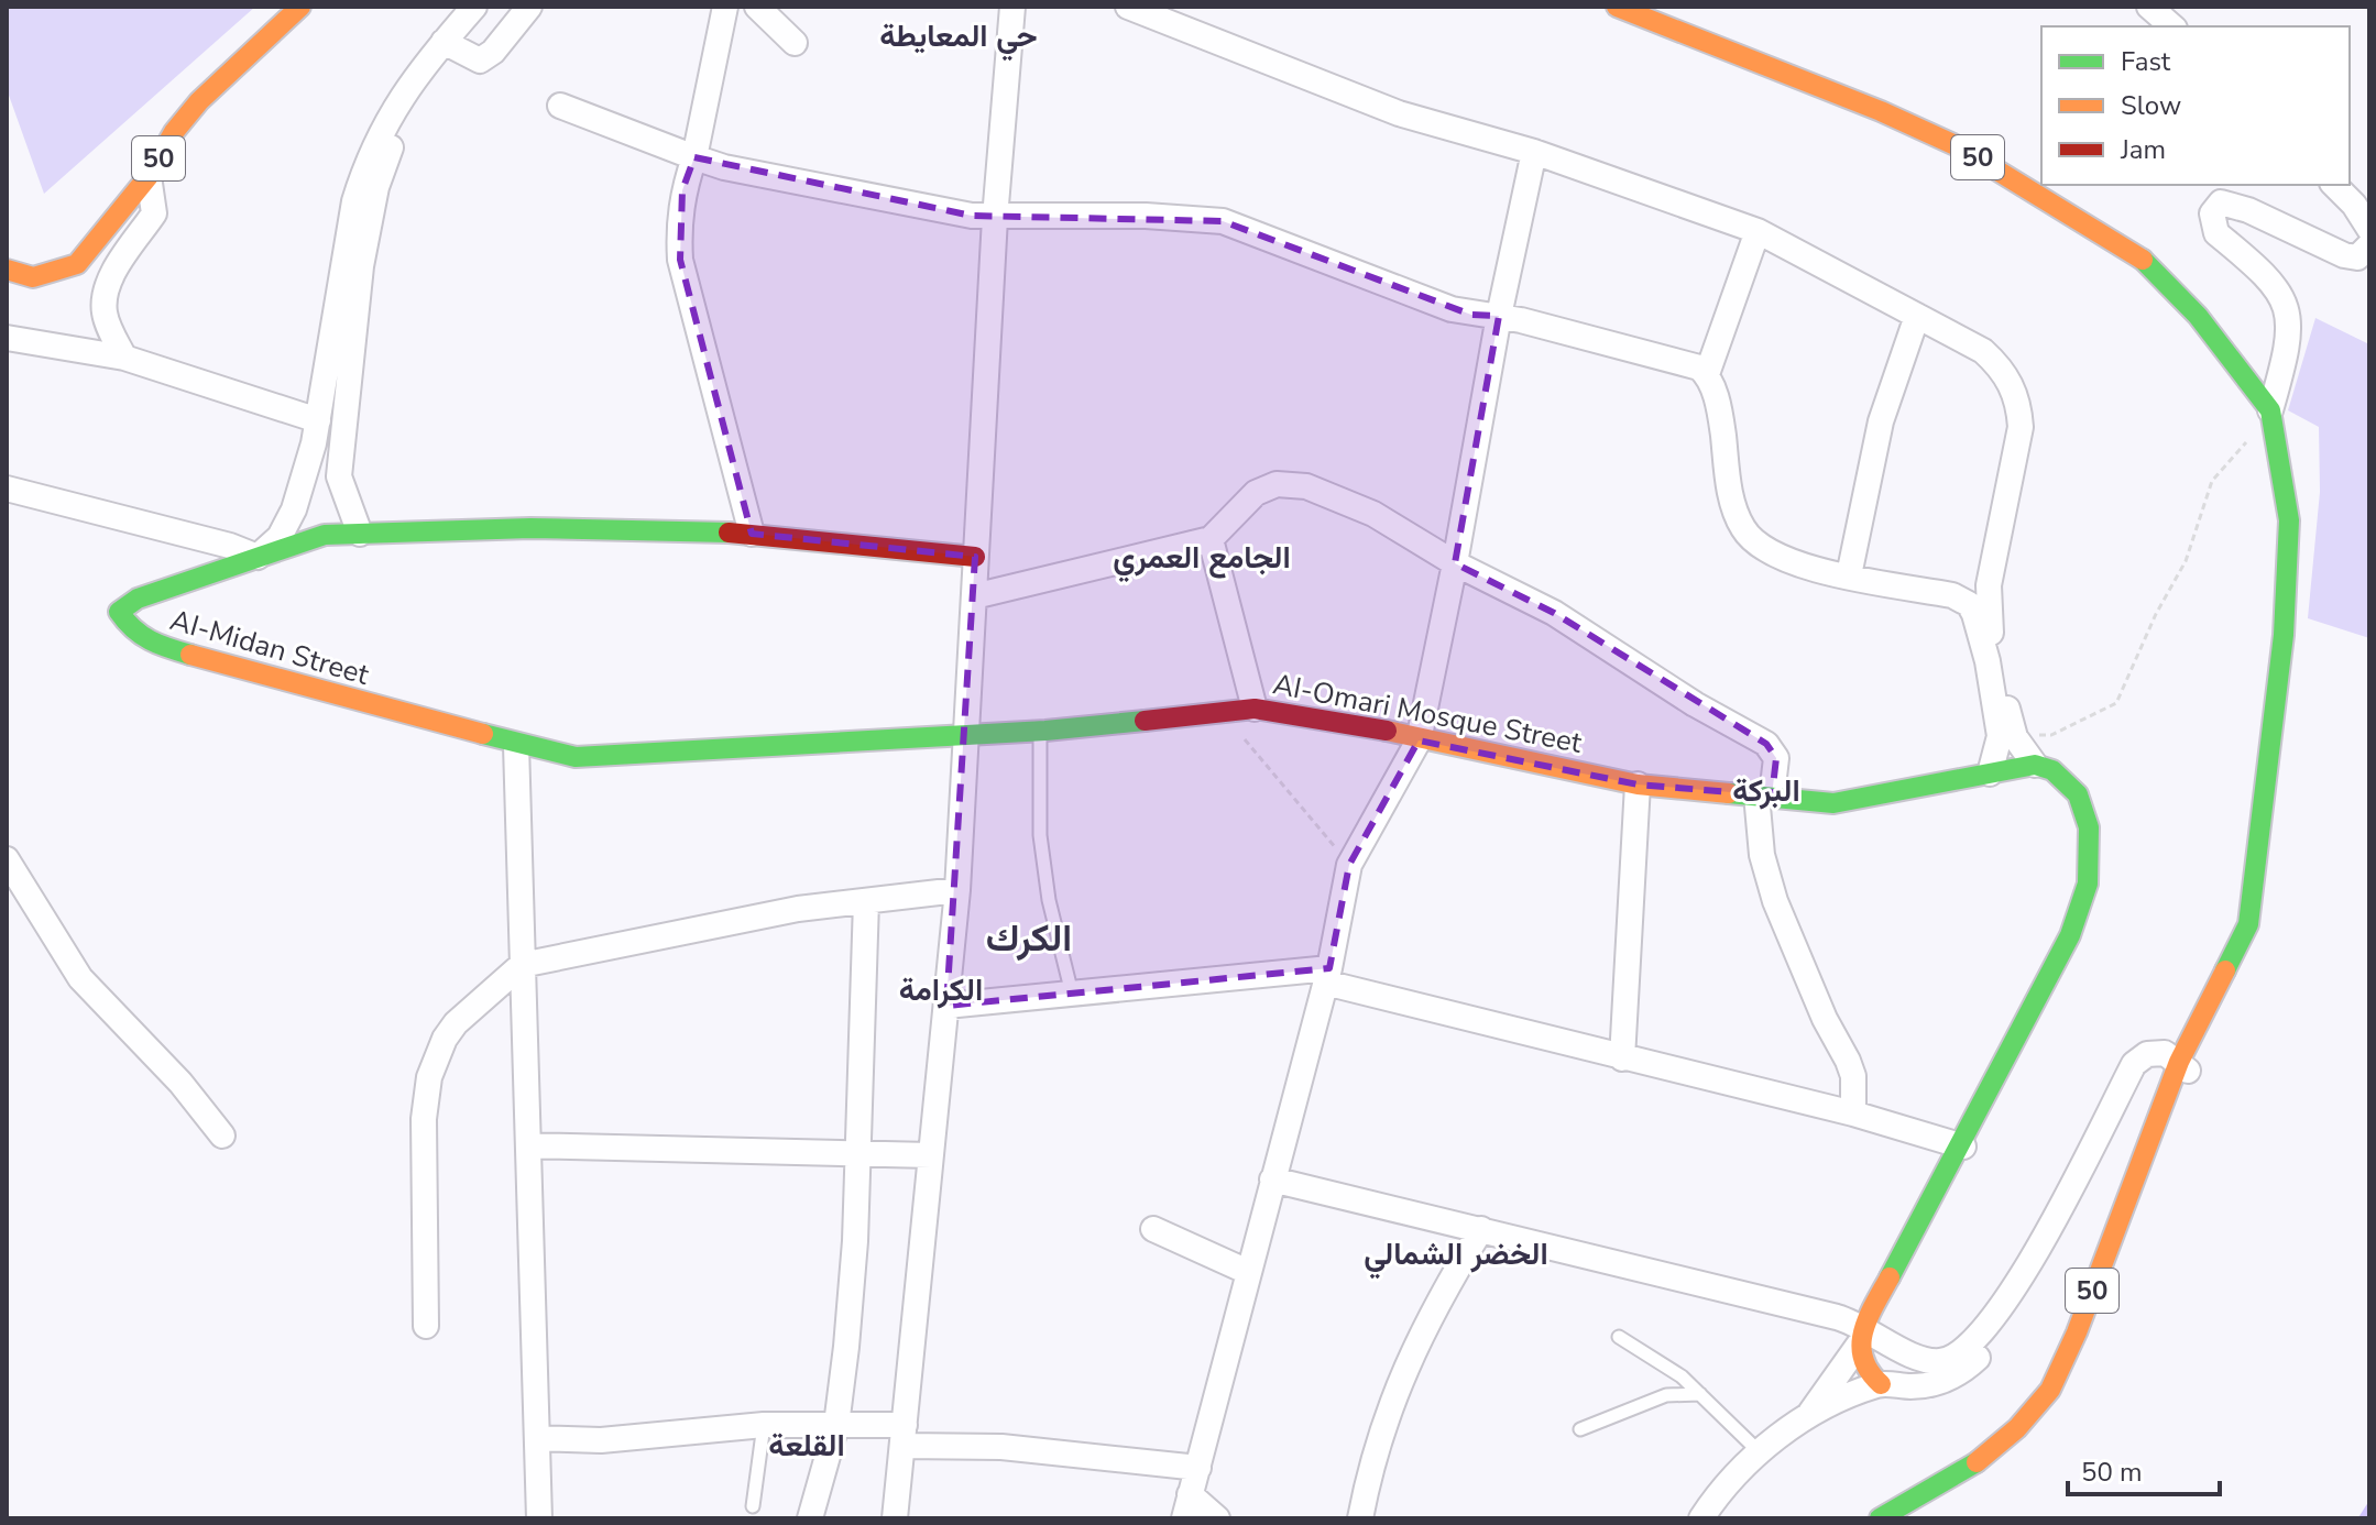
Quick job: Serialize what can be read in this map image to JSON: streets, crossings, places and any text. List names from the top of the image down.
{
  "streets": {
    "street": ["50", "AI-Midan Street", "AI-Omari Mosque Street"]
  },
  "crossings": [
    ["AI-Midan Street", "AI-Omari Mosque Street"]
  ],
  "districts": [
    "حي المعايطة",
    "الجامع العمري",
    "البركة",
    "الكرك",
    "الكرامة",
    "الخضر الشمالي",
    "القلعة"
  ],
  "legend": ["Fast", "Slow", "Jam"],
  "scale_bar": "50 m"
}
